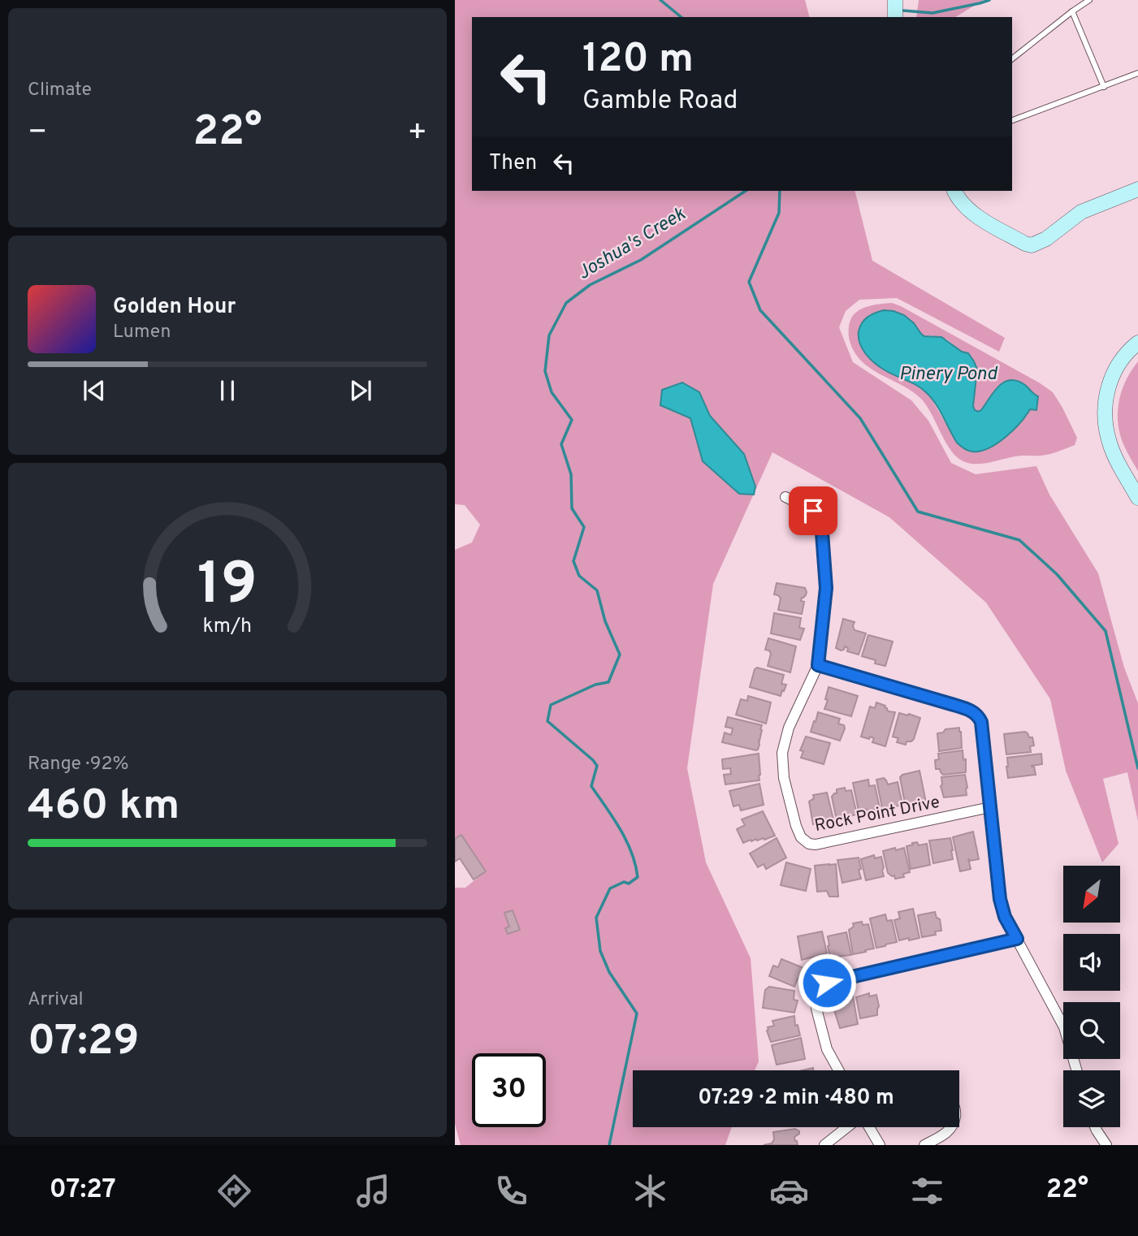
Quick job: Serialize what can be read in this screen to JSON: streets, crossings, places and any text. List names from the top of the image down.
{
  "streets": {
    "street": ["Rock Point Drive"]
  },
  "water": ["Joshua's Creek", "Pinery Pond"],
  "north": "bottom left",
  "page": {
    "tile": [
      "Climate",
      ["Range · 92%", "460 km"],
      ["Arrival", "07:29"]
    ],
    "turn": ["120 m", "Gamble Road"],
    "heat": ["−", "22°", "+"],
    "then": "Then",
    "song": ["Golden Hour", "Lumen"],
    "limit": "30",
    "trip": "07:29 · 2 min · 480 m",
    "tabs": ["07:27", "22°"],
    "gauge": ["19", "km/h"]
  }
}
